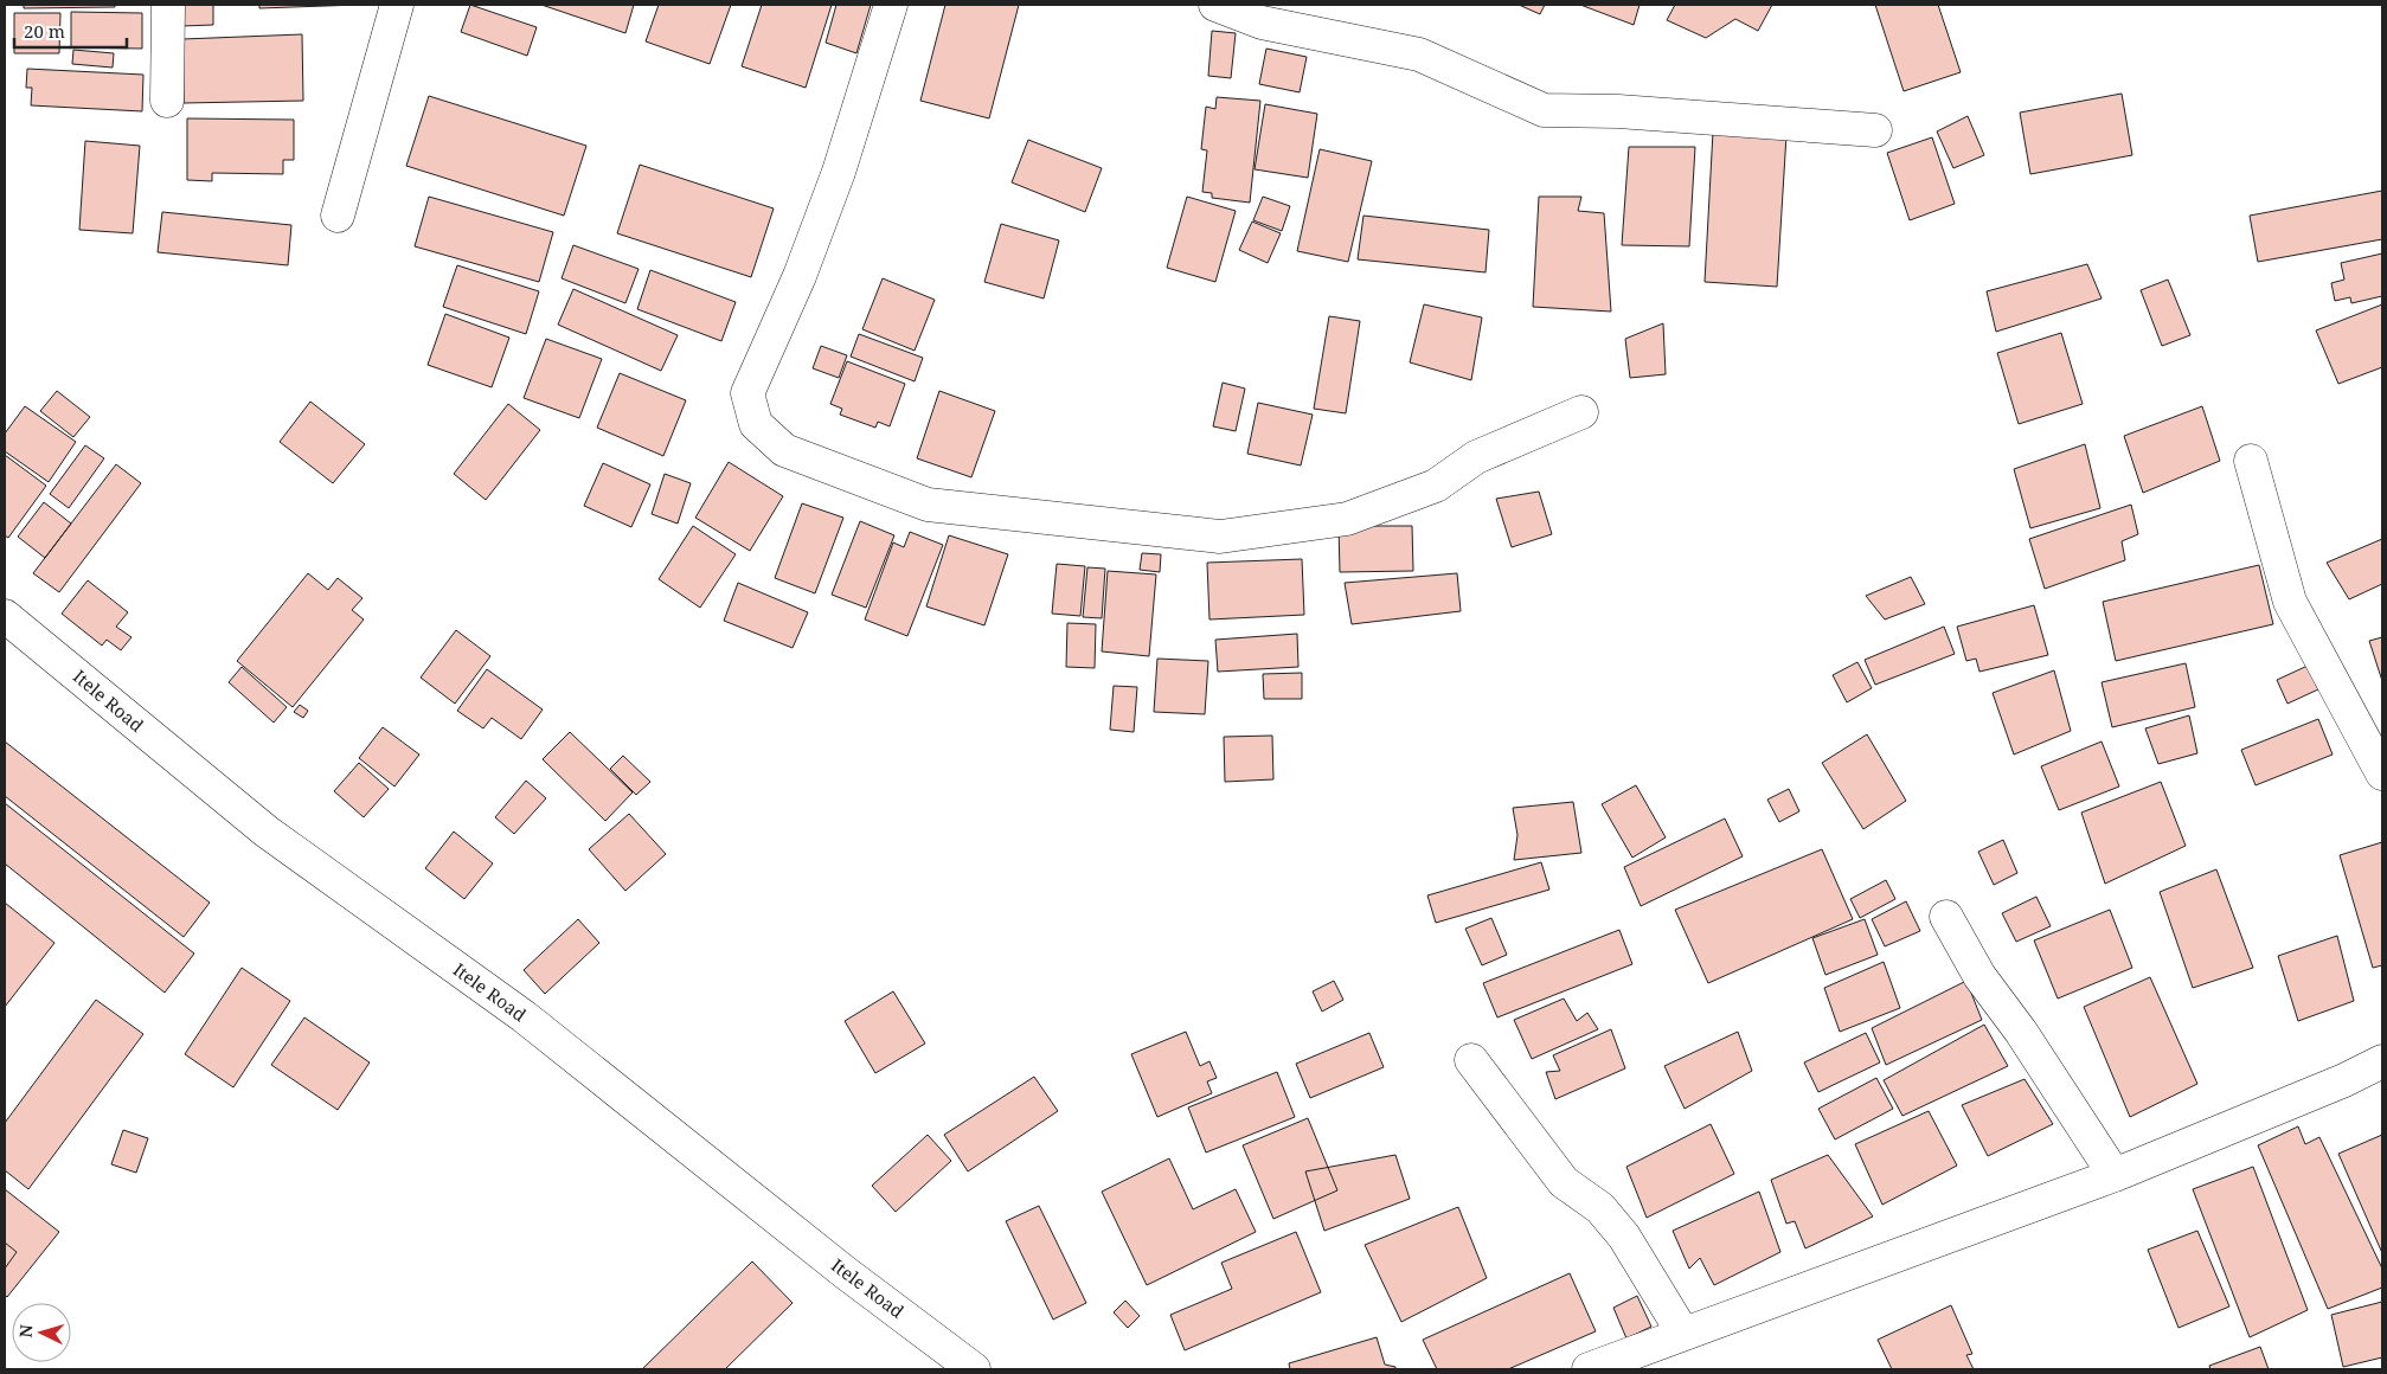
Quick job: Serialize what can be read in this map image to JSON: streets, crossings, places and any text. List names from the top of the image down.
{
  "streets": {
    "street": ["Itele Road"]
  },
  "scale_bar": "20 m",
  "north": "left"
}
